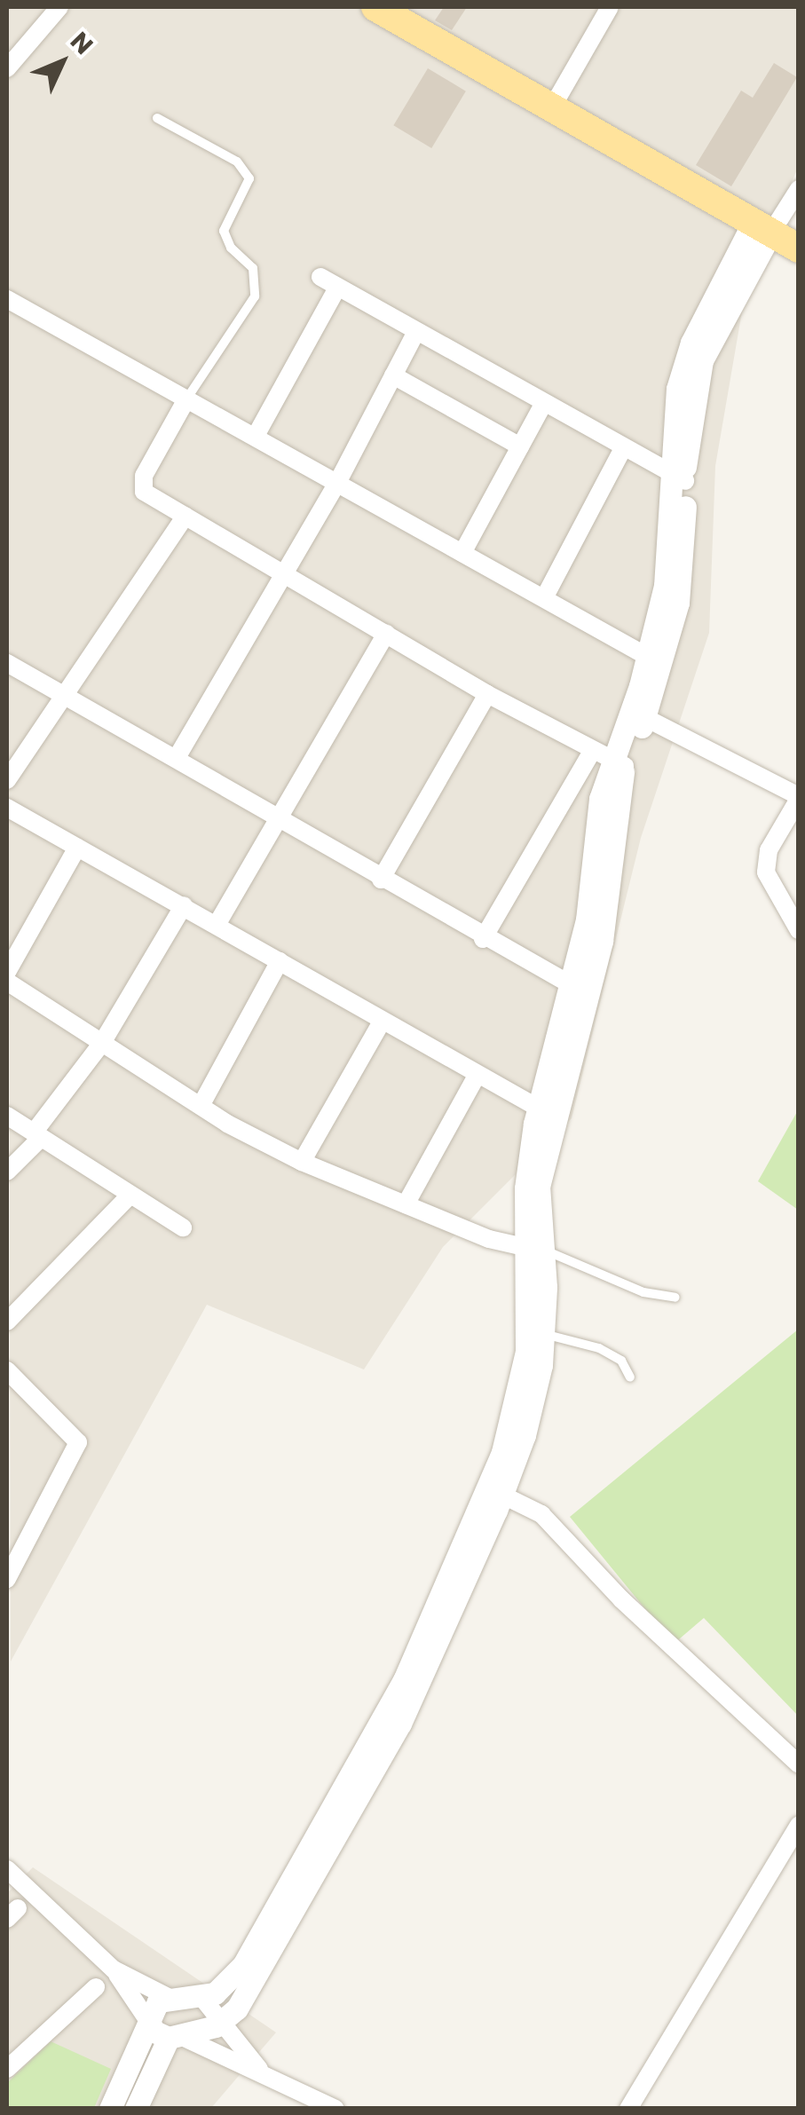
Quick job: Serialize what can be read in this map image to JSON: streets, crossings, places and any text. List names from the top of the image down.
{
  "north": "top right"
}
